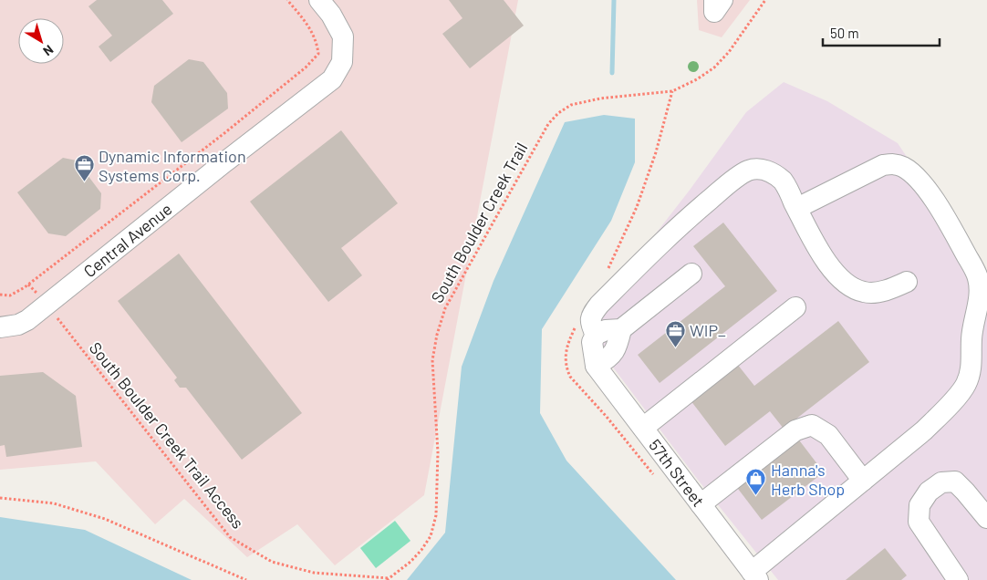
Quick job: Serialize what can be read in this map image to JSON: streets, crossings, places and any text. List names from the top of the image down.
{
  "streets": {
    "street": ["Central Avenue", "57th Street"],
    "path": ["South Boulder Creek Trail", "South Boulder Creek Trail Access"]
  },
  "crossings": [
    ["South Boulder Creek Trail", "South Boulder Creek Trail Access"],
    ["Central Avenue", "South Boulder Creek Trail Access"]
  ],
  "places": {
    "office": ["Dynamic Information Systems Corp.", "WIP_"],
    "shop": ["Hanna's Herb Shop"]
  },
  "scale_bar": "50 m",
  "north": "bottom right"
}
